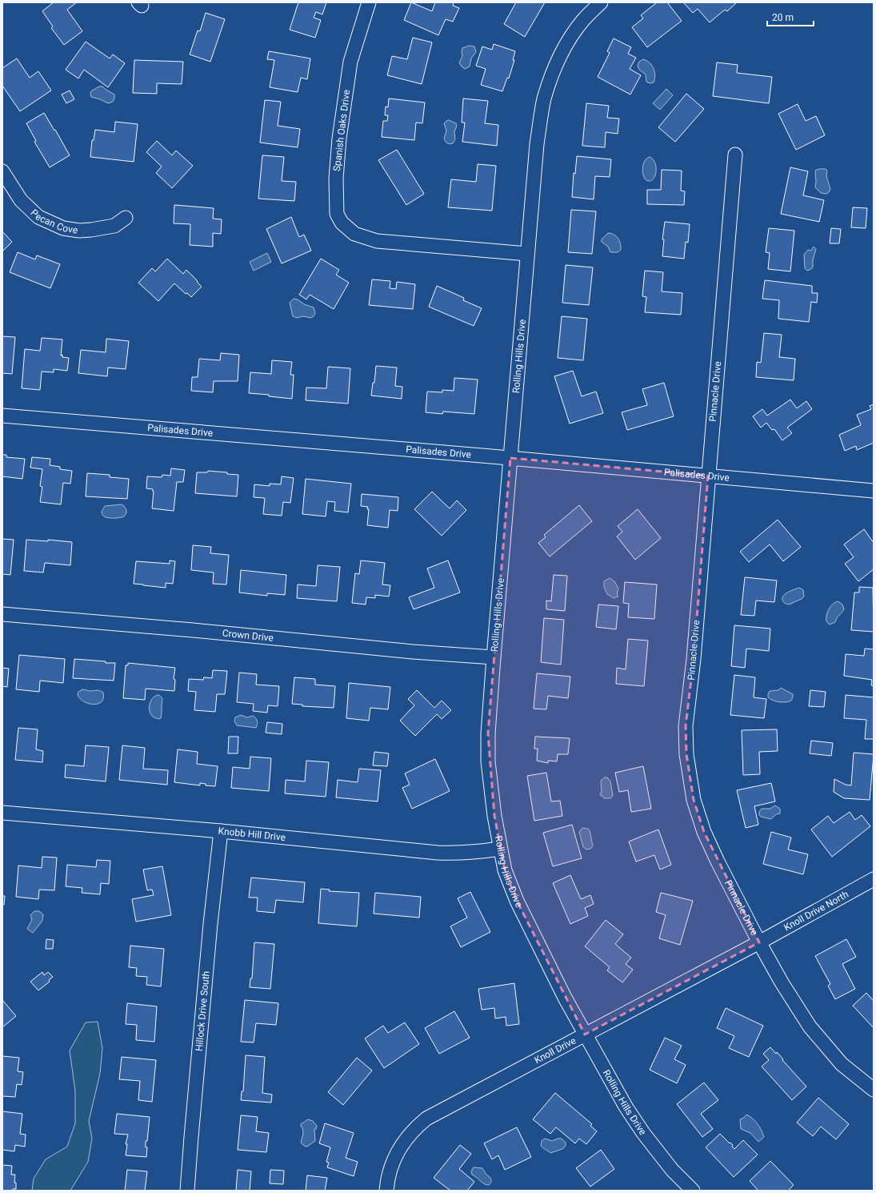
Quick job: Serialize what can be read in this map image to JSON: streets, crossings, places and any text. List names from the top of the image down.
{
  "streets": {
    "street": [
      "Spanish Oaks Drive",
      "Pecan Cove",
      "Rolling Hills Drive",
      "Pinnacle Drive",
      "Palisades Drive",
      "Crown Drive",
      "Knobb Hill Drive",
      "Knoll Drive North",
      "Hillock Drive South",
      "Knoll Drive"
    ]
  },
  "crossings": [
    ["Spanish Oaks Drive", "Rolling Hills Drive"],
    ["Rolling Hills Drive", "Palisades Drive"],
    ["Rolling Hills Drive", "Crown Drive"],
    ["Rolling Hills Drive", "Knobb Hill Drive"],
    ["Rolling Hills Drive", "Knoll Drive"],
    ["Pinnacle Drive", "Palisades Drive"],
    ["Pinnacle Drive", "Knoll Drive North"],
    ["Pinnacle Drive", "Knoll Drive"],
    ["Knobb Hill Drive", "Hillock Drive South"],
    ["Knoll Drive North", "Knoll Drive"]
  ],
  "scale_bar": "20 m"
}
